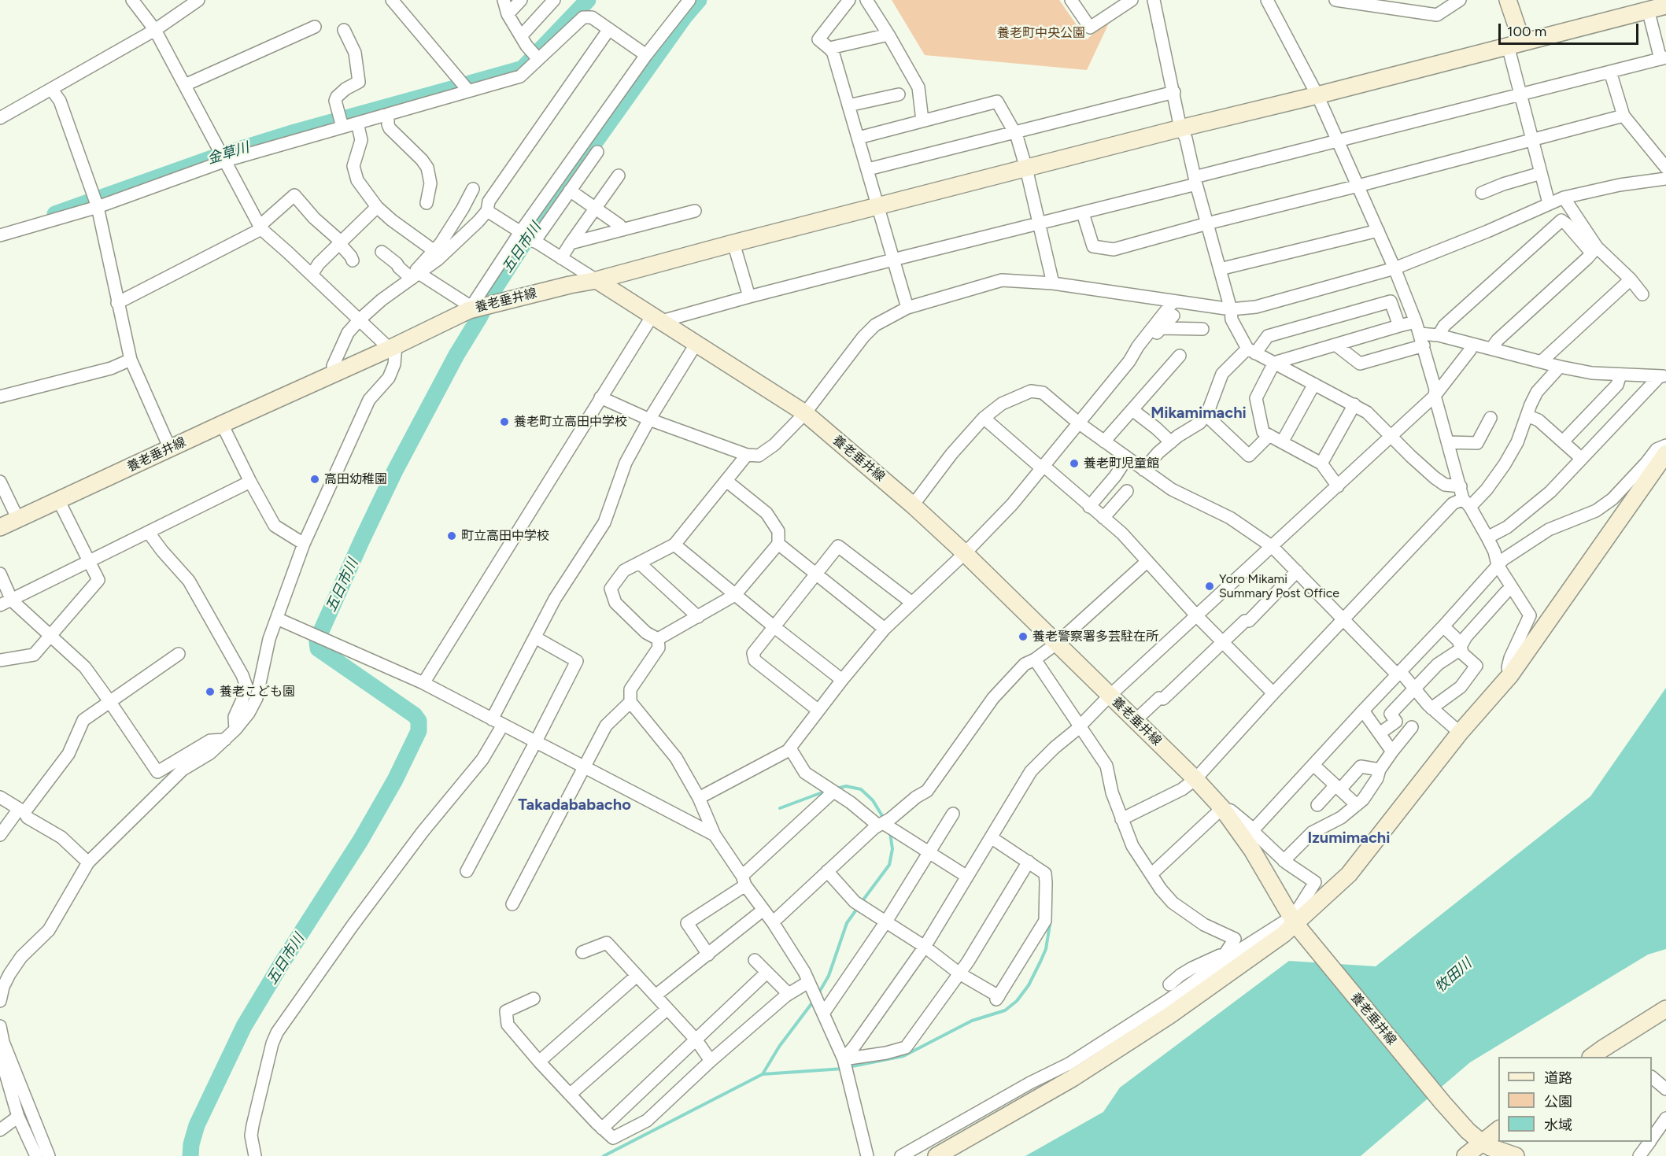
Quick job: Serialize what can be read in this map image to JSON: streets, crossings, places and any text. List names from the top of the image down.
{
  "streets": {
    "street": ["養老垂井線"]
  },
  "districts": ["Mikamimachi", "Takadababacho", "Izumimachi"],
  "water": ["金草川", "五日市川", "牧田川"],
  "parks": ["養老町中央公園"],
  "places": [
    "養老町立高田中学校",
    "養老町児童館",
    "高田幼稚園",
    "町立高田中学校",
    "Yoro Mikami Summary Post Office",
    "養老警察署多芸駐在所",
    "養老こども園"
  ],
  "legend": ["道路", "公園", "水域"],
  "scale_bar": "100 m"
}
